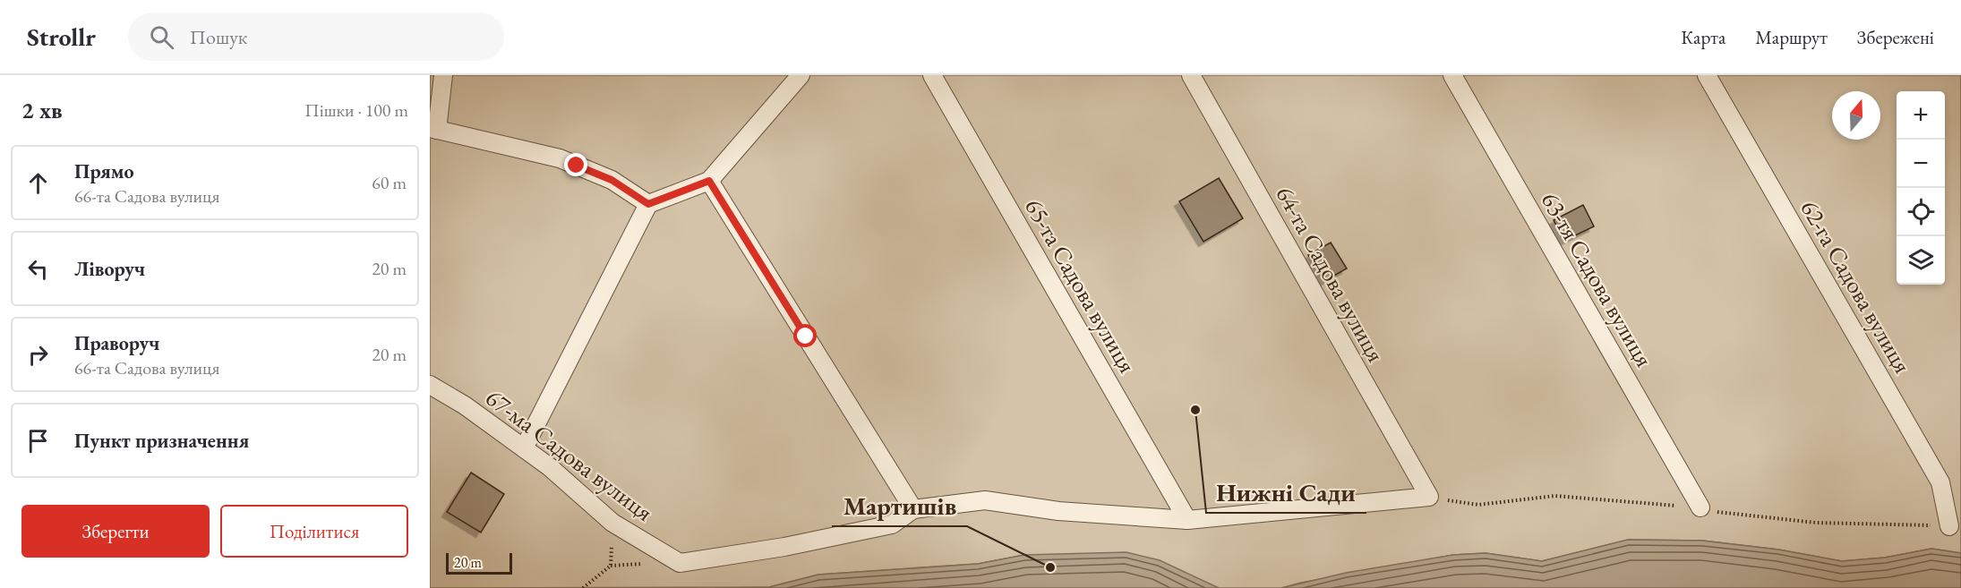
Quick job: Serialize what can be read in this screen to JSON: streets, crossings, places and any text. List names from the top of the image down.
{
  "streets": {
    "street": [
      "64-та Садова вулиця",
      "63-тя Садова вулиця",
      "65-та Садова вулиця",
      "62-га Садова вулиця",
      "67-ма Садова вулиця"
    ]
  },
  "crossings": [
    ["64-та Садова вулиця", "65-та Садова вулиця"]
  ],
  "places": ["Нижні Сади", "Мартишів"],
  "scale_bar": "20 m",
  "north": "top",
  "page": {
    "header": "Strollr",
    "search": "Пошук",
    "nav": ["Карта", "Маршрут", "Збережені"],
    "heading": ["2 хв", "Пішки · 100 m"],
    "map_buttons": ["+", "−"],
    "list": [
      ["Прямо", "66-та Садова вулиця", "60 m"],
      ["Ліворуч", "20 m"],
      ["Праворуч", "66-та Садова вулиця", "20 m"],
      "Пункт призначення"
    ],
    "buttons": ["Зберегти", "Поділитися"],
    "scale": "20 m"
  }
}
